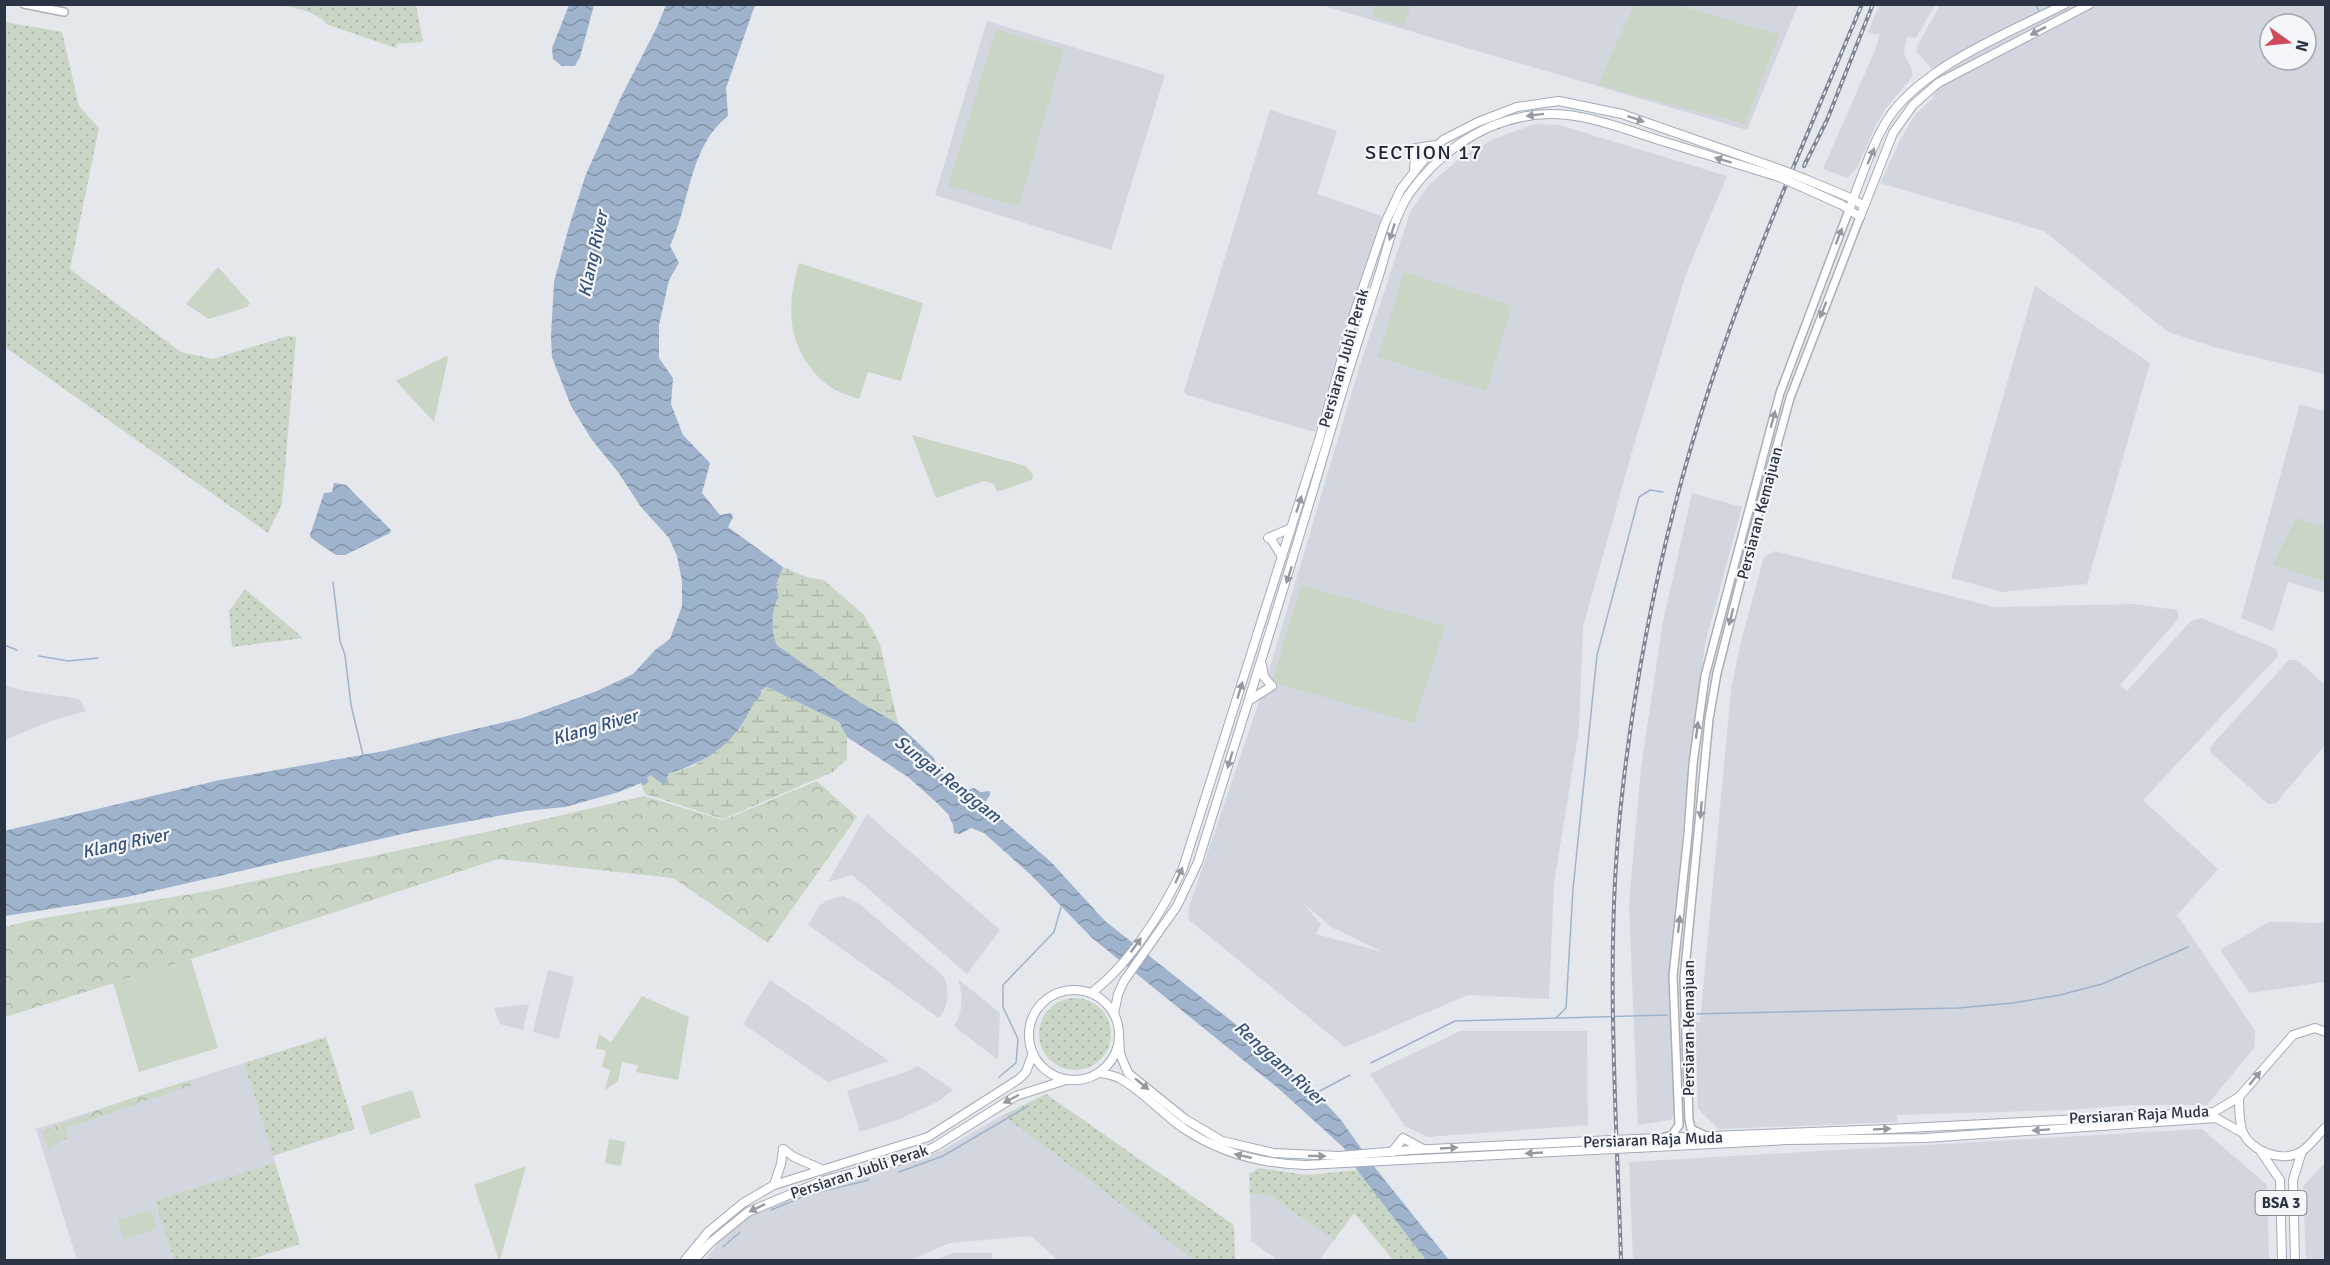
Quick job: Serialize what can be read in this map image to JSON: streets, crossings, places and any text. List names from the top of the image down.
{
  "streets": {
    "main road": [
      "Persiaran Jubli Perak",
      "Persiaran Kemajuan",
      "Persiaran Raja Muda",
      "BSA 3"
    ]
  },
  "crossings": [
    ["Persiaran Jubli Perak", "Persiaran Kemajuan"],
    ["Persiaran Jubli Perak", "Persiaran Raja Muda"],
    ["Persiaran Kemajuan", "Persiaran Raja Muda"],
    ["Persiaran Raja Muda", "BSA 3"]
  ],
  "districts": ["SECTION 17"],
  "water": ["Klang River", "Sungai Renggam", "Renggam River"],
  "north": "right"
}
